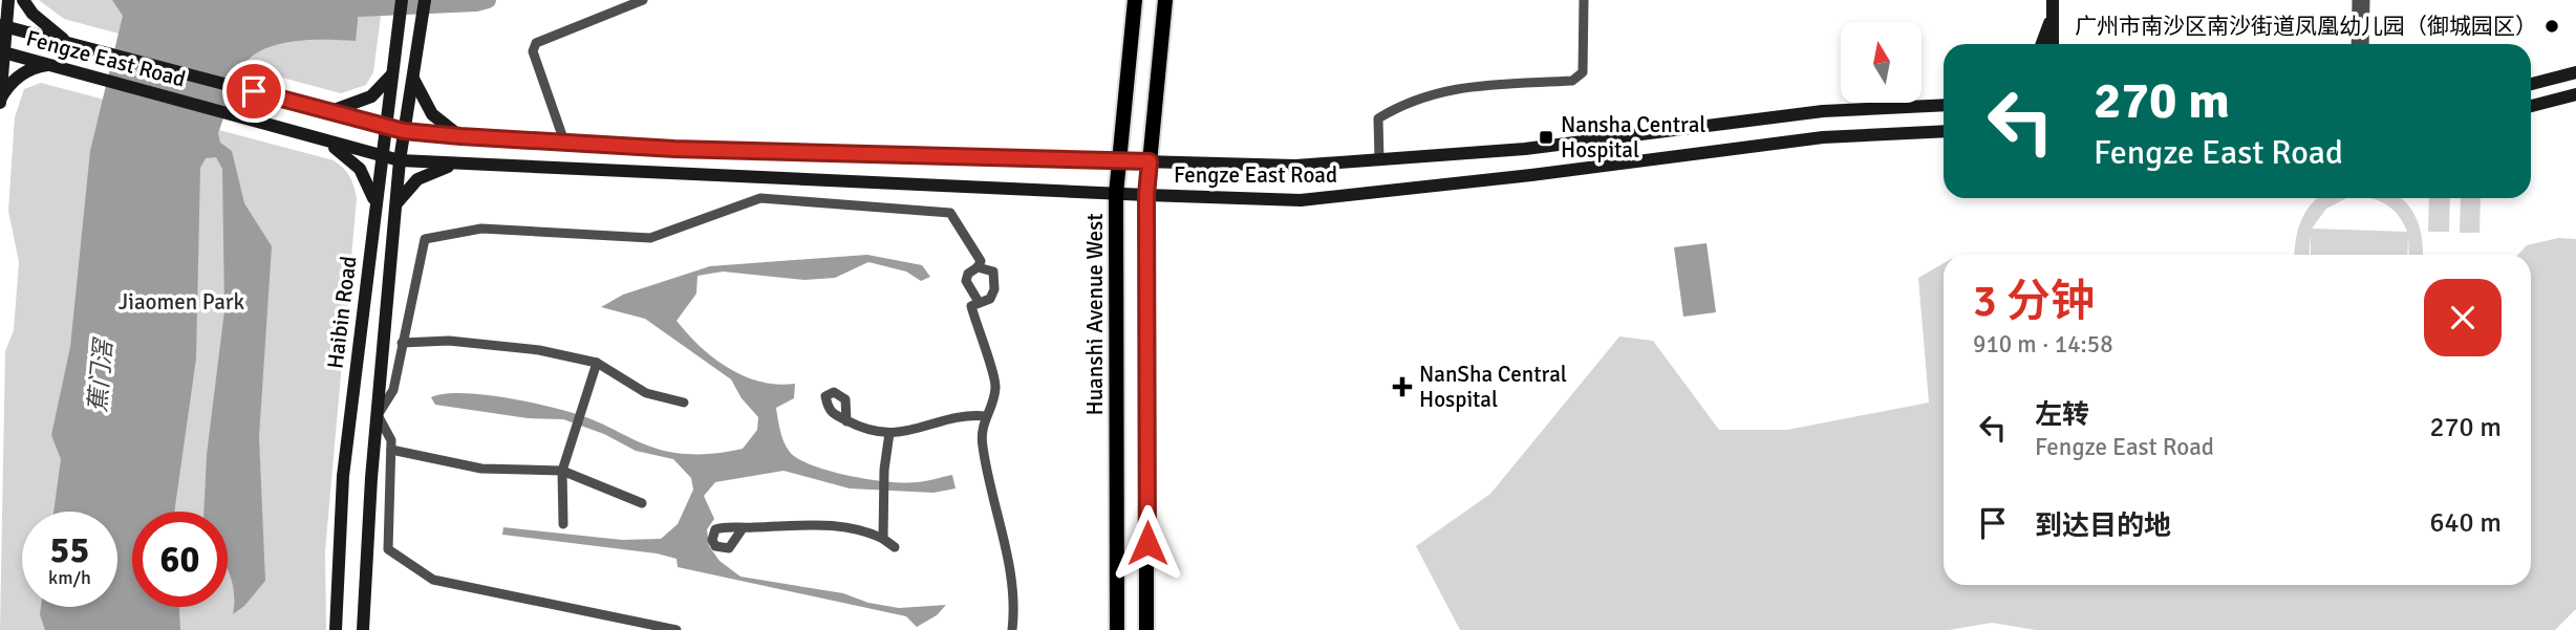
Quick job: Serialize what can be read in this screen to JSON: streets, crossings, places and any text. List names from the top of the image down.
{
  "streets": {
    "main road": ["Fengze East Road", "Haibin Road", "Huanshi Avenue West"]
  },
  "crossings": [
    ["Fengze East Road", "Haibin Road"],
    ["Fengze East Road", "Huanshi Avenue West"]
  ],
  "water": ["蕉门滘"],
  "parks": ["Jiaomen Park"],
  "places": {
    "other": ["广州市南沙区南沙街道凤凰幼儿园（御城园区）"],
    "transit": ["Nansha Central Hospital"],
    "health": ["NanSha Central Hospital"]
  },
  "north": "top",
  "page": {
    "turn": ["270 m", "Fengze East Road"],
    "heading": ["3 分钟", "910 m · 14:58"],
    "list": [
      {
        "name": "左转",
        "note": "Fengze East Road",
        "value": "270 m"
      },
      {
        "name": "到达目的地",
        "value": "640 m"
      }
    ],
    "speed": "55 km/h",
    "limit": "60"
  }
}
